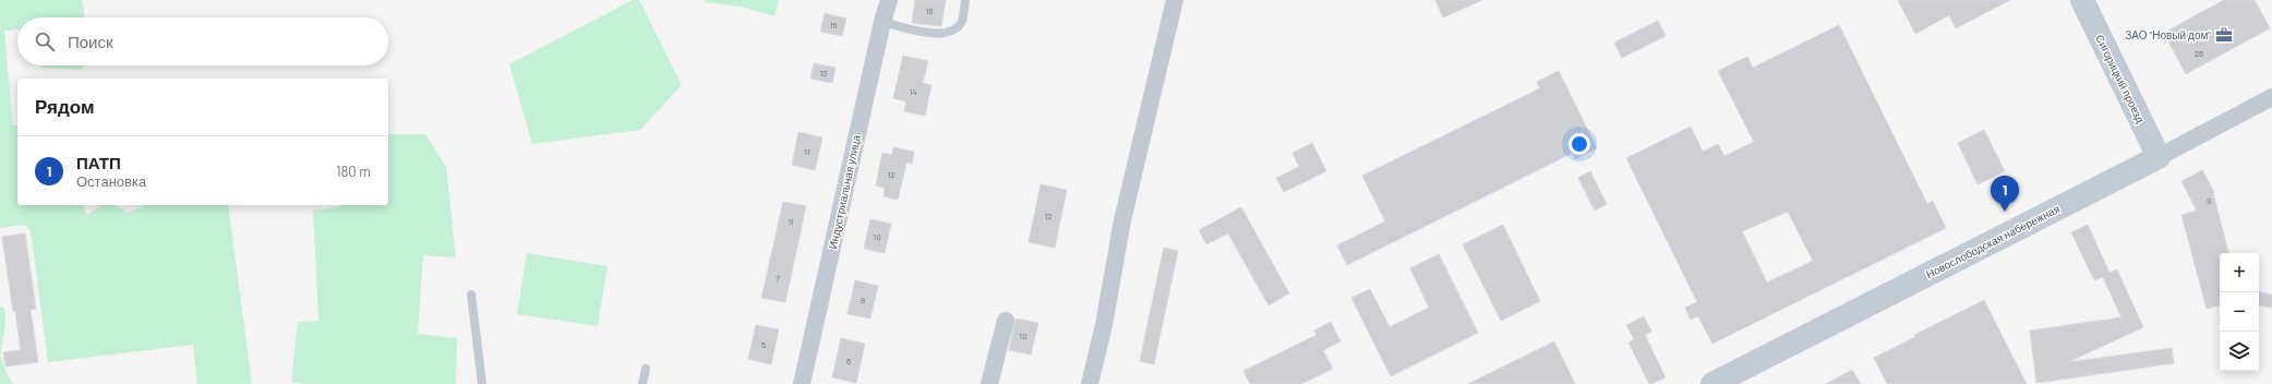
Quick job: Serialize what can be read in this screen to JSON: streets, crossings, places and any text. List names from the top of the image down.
{
  "streets": {
    "street": ["Сигорицкий проезд", "Индустриальная улица", "Новослободская набережная"]
  },
  "crossings": [
    ["Сигорицкий проезд", "Новослободская набережная"]
  ],
  "places": {
    "office": ["ЗАО \"Новый дом\""]
  },
  "house_numbers": [
    "16",
    "15",
    "26",
    "13",
    "14",
    "11",
    "12",
    "9",
    "12",
    "9",
    "10",
    "7",
    "8",
    "10",
    "5",
    "6"
  ],
  "page": {
    "search": "Поиск",
    "heading": "Рядом",
    "list": [
      {
        "mark": "1",
        "name": "ПАТП",
        "note": "Остановка",
        "value": "180 m"
      }
    ],
    "pins": "1",
    "map_buttons": ["+", "−"]
  }
}
